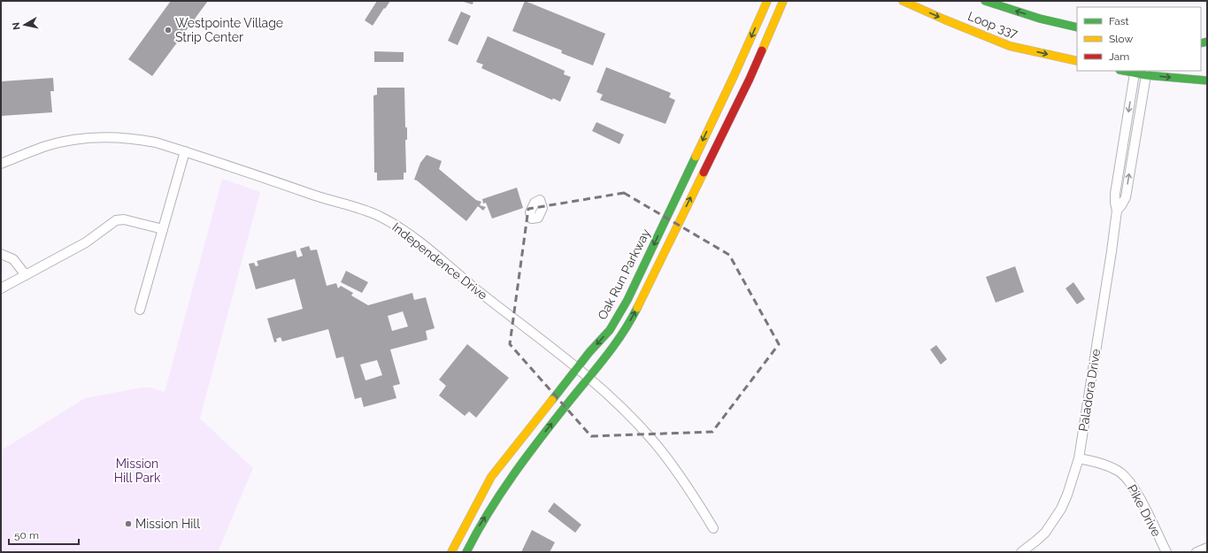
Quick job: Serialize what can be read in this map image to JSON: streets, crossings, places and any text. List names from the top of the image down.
{
  "streets": {
    "street": [
      "Loop 337",
      "Independence Drive",
      "Oak Run Parkway",
      "Paladora Drive",
      "Pike Drive"
    ]
  },
  "crossings": [
    ["Independence Drive", "Oak Run Parkway"],
    ["Paladora Drive", "Pike Drive"]
  ],
  "parks": ["Mission Hill Park"],
  "places": ["Westpointe Village Strip Center", "Mission Hill"],
  "legend": ["Fast", "Slow", "Jam"],
  "scale_bar": "50 m",
  "north": "left"
}
